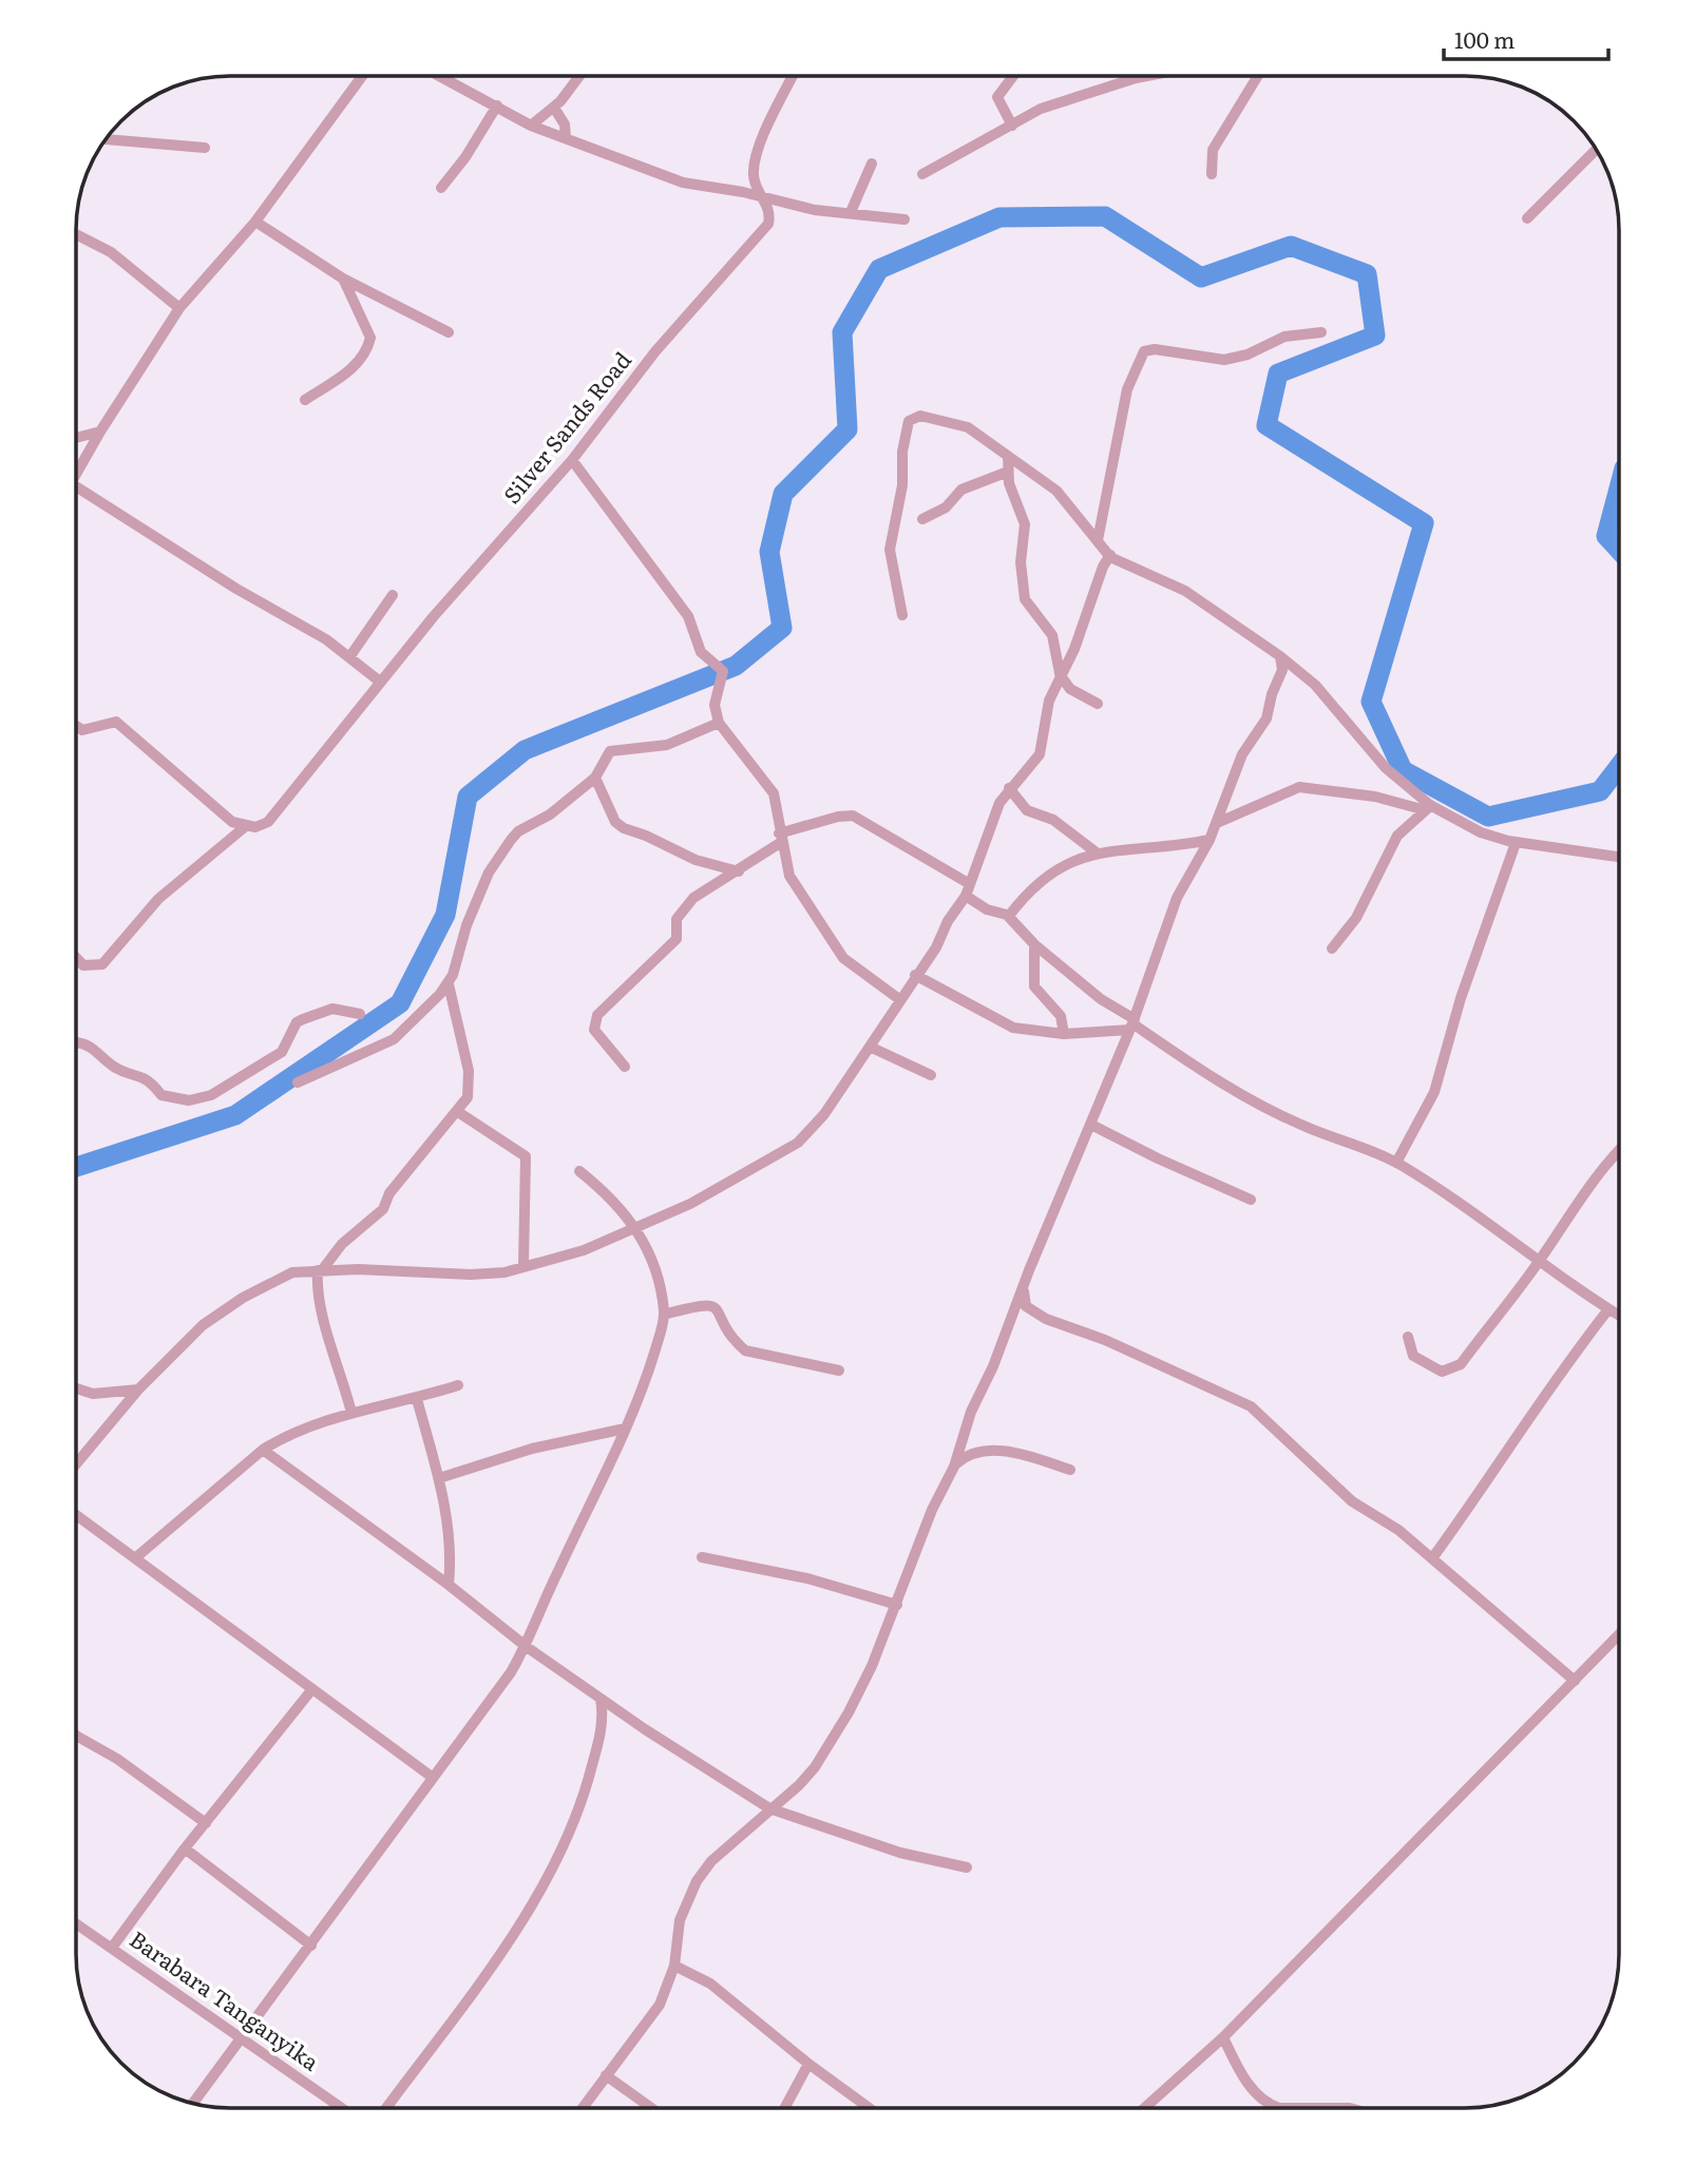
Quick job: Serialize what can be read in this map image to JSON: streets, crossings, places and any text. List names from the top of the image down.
{
  "streets": {
    "street": ["Silver Sands Road", "Barabara Tanganyika"]
  },
  "scale_bar": "100 m"
}
